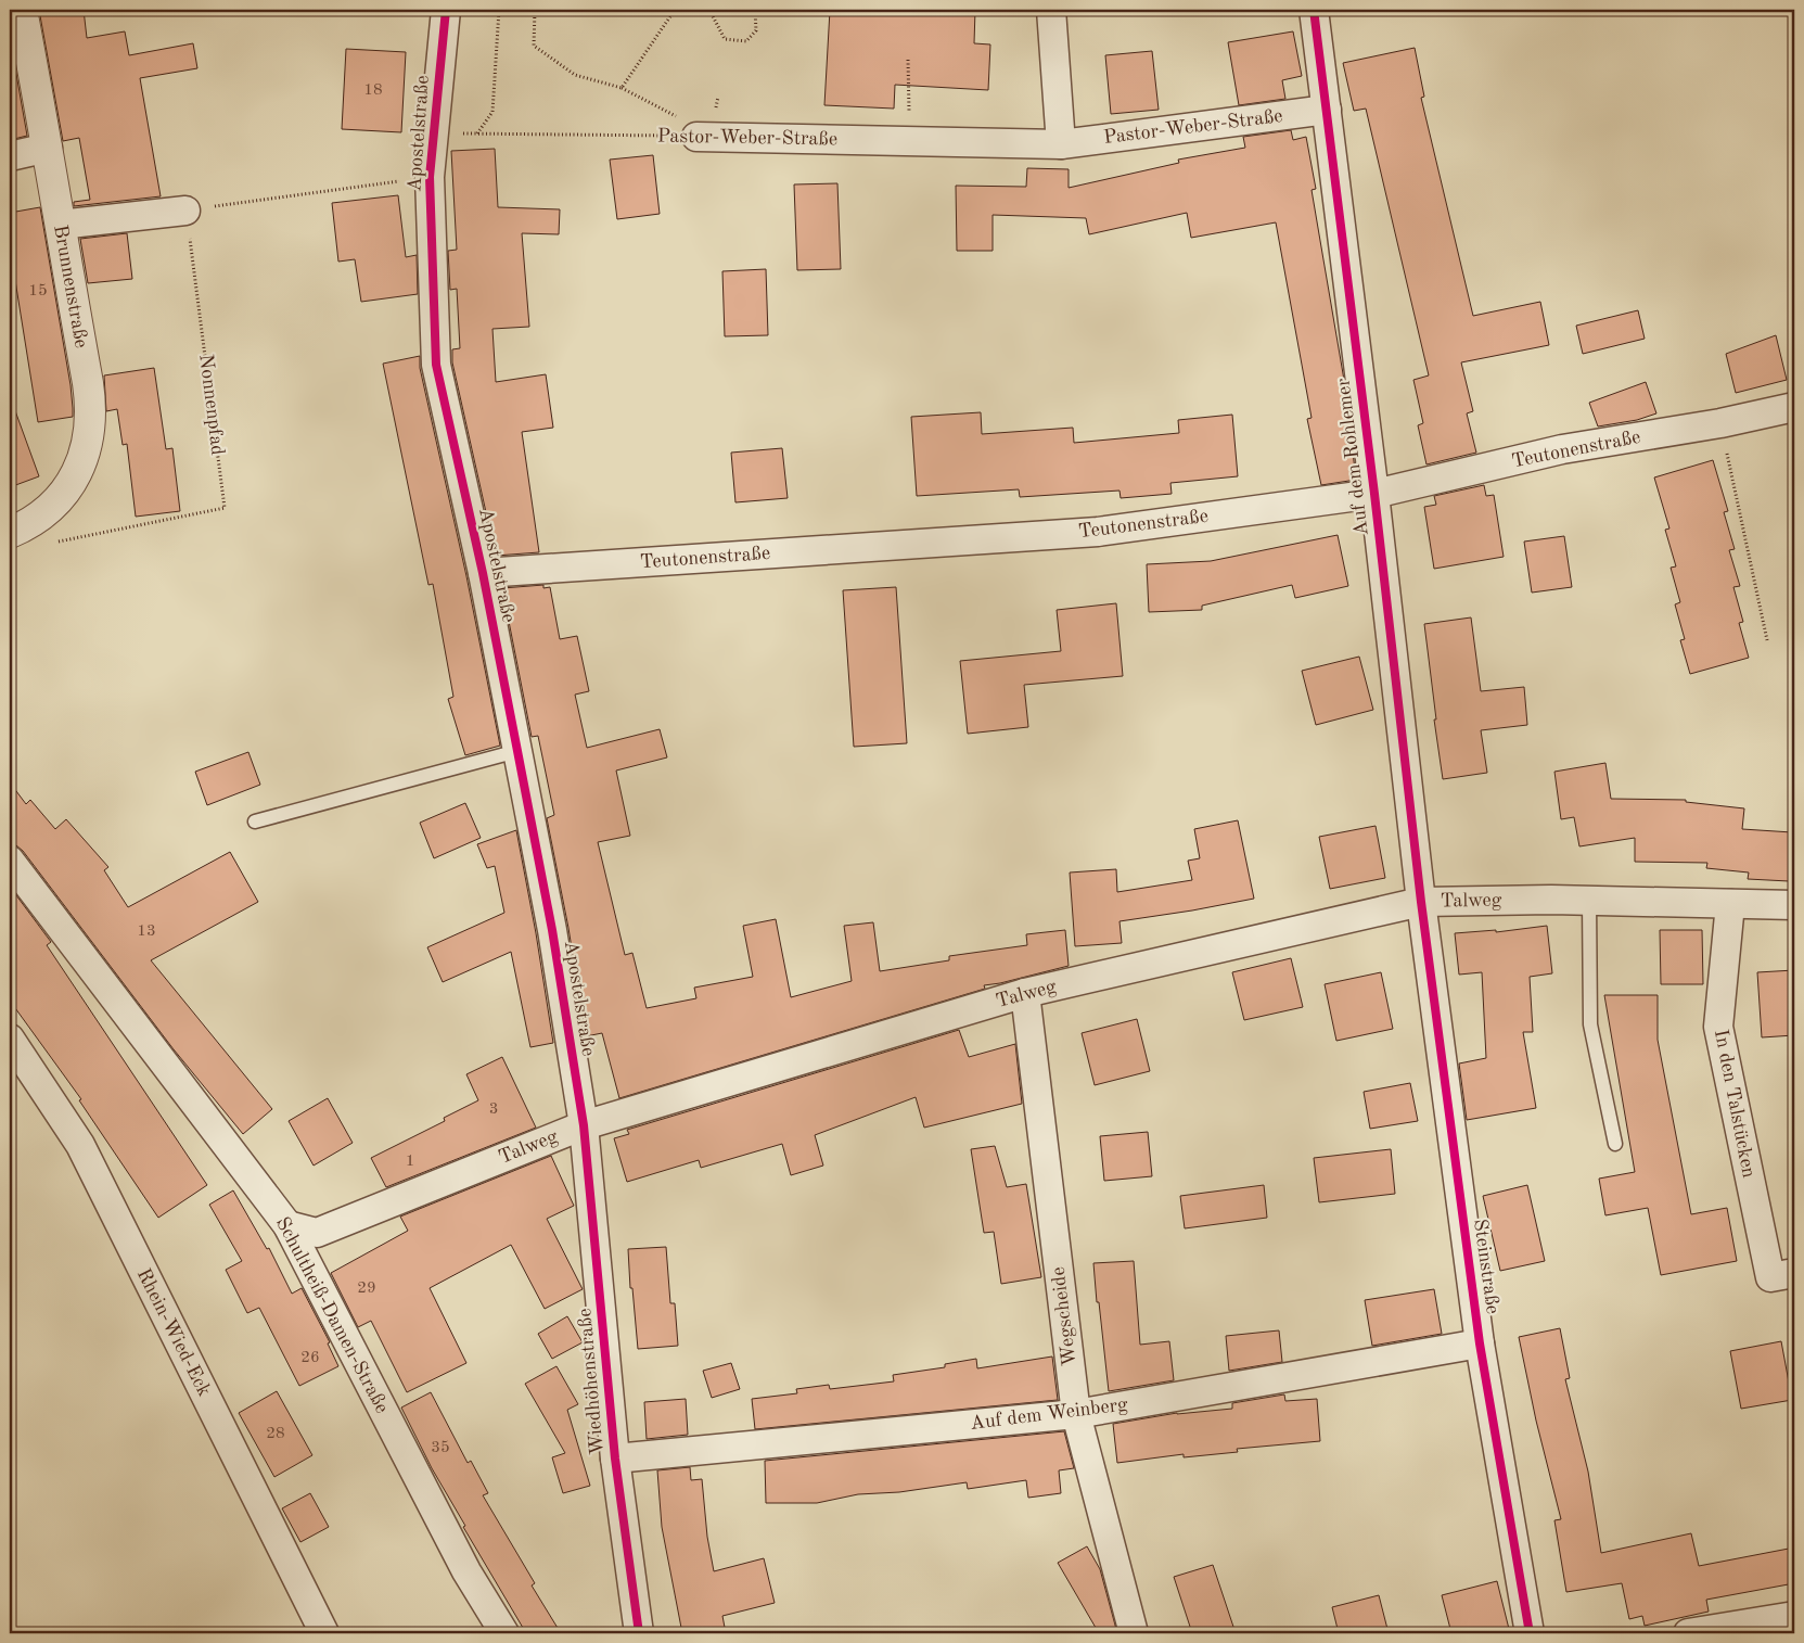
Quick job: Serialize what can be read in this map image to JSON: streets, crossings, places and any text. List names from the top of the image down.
{
  "streets": {
    "street": [
      "Pastor-Weber-Straße",
      "Apostelstraße",
      "Brunnenstraße",
      "Teutonenstraße",
      "Auf dem Rohlemer",
      "Talweg",
      "In den Talstücken",
      "Steinstraße",
      "Schultheiß-Damen-Straße",
      "Wegscheide",
      "Rhein-Wied-Eck",
      "Wiedhöhenstraße",
      "Auf dem Weinberg"
    ],
    "path": ["Nonnenpfad"]
  },
  "crossings": [
    ["Pastor-Weber-Straße", "Apostelstraße"],
    ["Pastor-Weber-Straße", "Auf dem Rohlemer"],
    ["Apostelstraße", "Teutonenstraße"],
    ["Apostelstraße", "Talweg"],
    ["Apostelstraße", "Wiedhöhenstraße"],
    ["Teutonenstraße", "Auf dem Rohlemer"],
    ["Auf dem Rohlemer", "Talweg"],
    ["Auf dem Rohlemer", "Steinstraße"],
    ["Talweg", "In den Talstücken"],
    ["Talweg", "Steinstraße"],
    ["Talweg", "Schultheiß-Damen-Straße"],
    ["Talweg", "Wegscheide"],
    ["Talweg", "Wiedhöhenstraße"],
    ["Steinstraße", "Auf dem Weinberg"],
    ["Wegscheide", "Auf dem Weinberg"],
    ["Wiedhöhenstraße", "Auf dem Weinberg"]
  ],
  "house_numbers": [
    "18",
    "15",
    "13",
    "3",
    "1",
    "29",
    "26",
    "28",
    "35"
  ]
}
